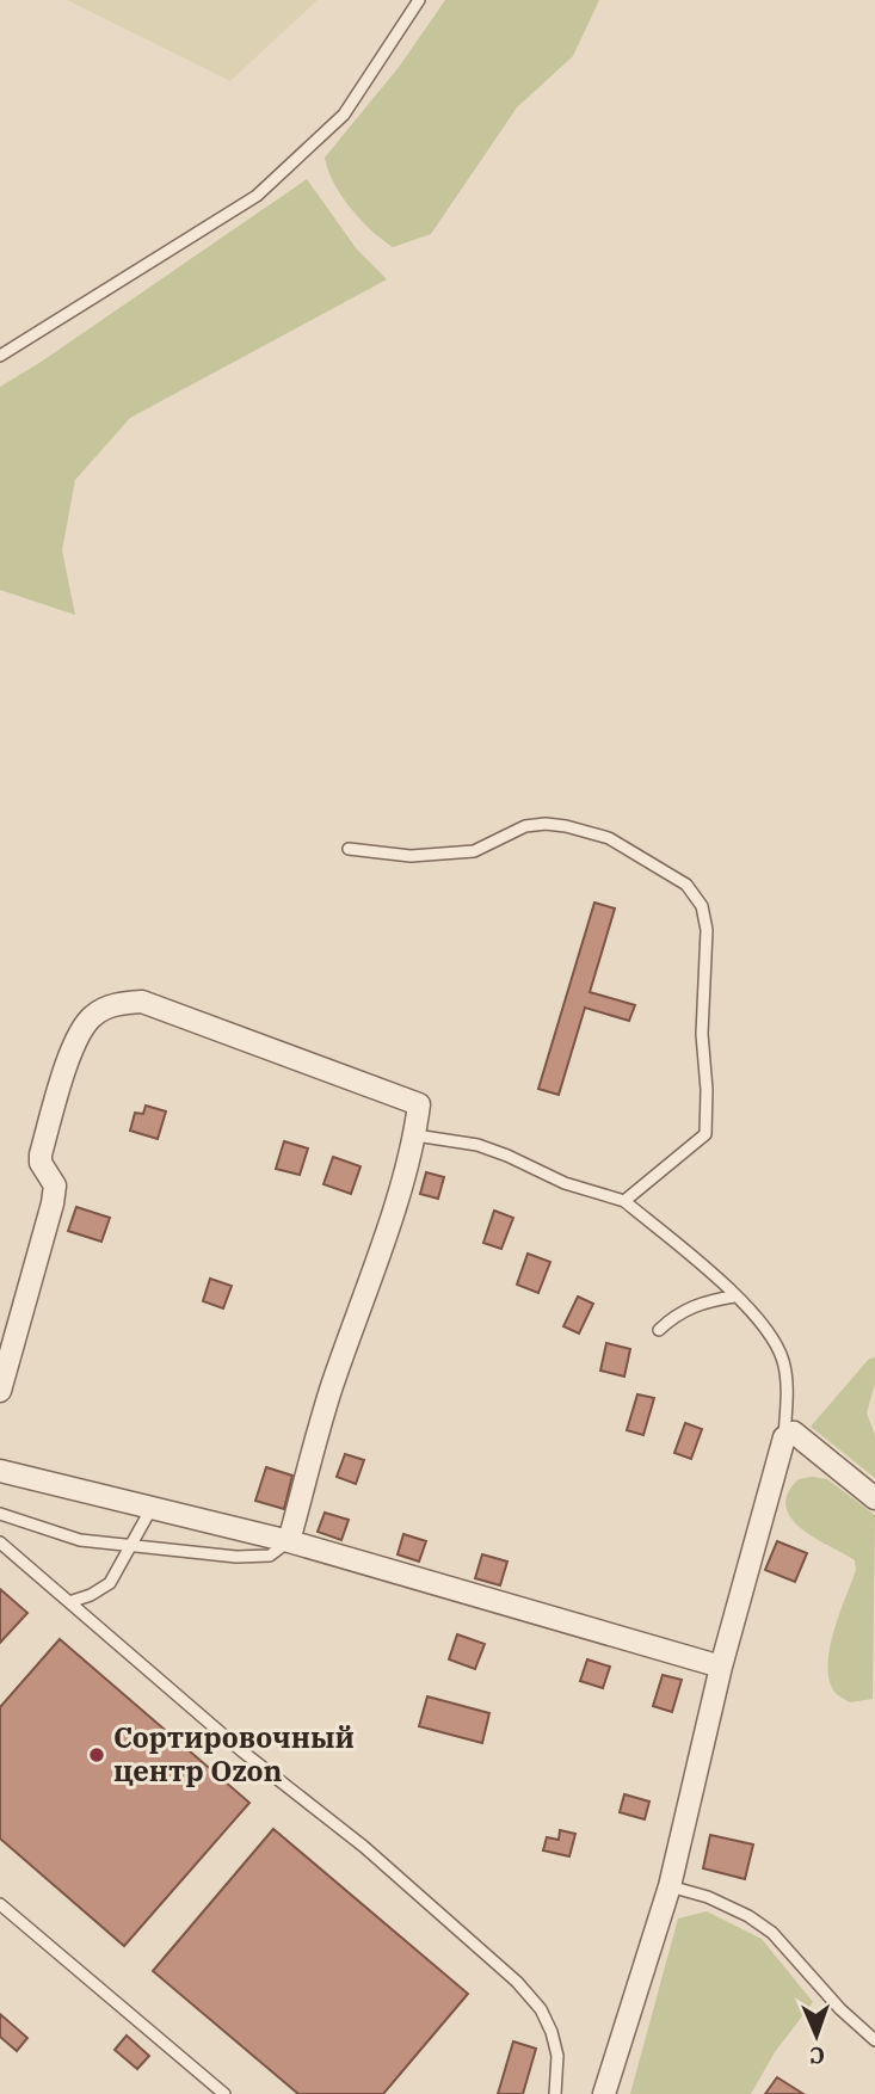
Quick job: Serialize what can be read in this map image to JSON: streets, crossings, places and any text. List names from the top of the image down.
{
  "places": ["Сортировочный центр Ozon"],
  "north": "bottom"
}
